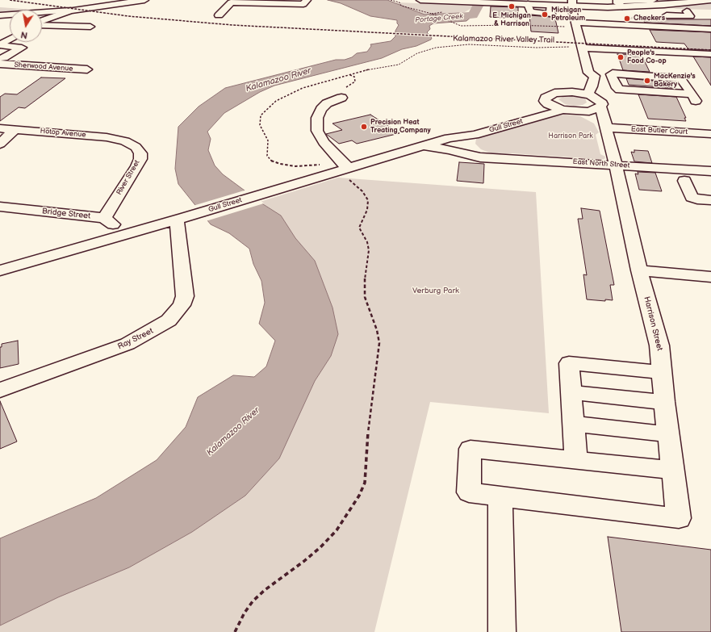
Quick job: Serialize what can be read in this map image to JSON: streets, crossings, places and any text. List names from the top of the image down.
{
  "streets": {
    "street": [
      "Sherwood Avenue",
      "Gull Street",
      "East Butler Court",
      "Hotop Avenue",
      "East North Street",
      "River Street",
      "Bridge Street",
      "Harrison Street",
      "Ray Street"
    ],
    "path": ["Kalamazoo River Valley Trail"]
  },
  "crossings": [
    ["Kalamazoo River Valley Trail", "Gull Street"],
    ["Gull Street", "East North Street"],
    ["Gull Street", "Bridge Street"],
    ["Gull Street", "Ray Street"],
    ["East Butler Court", "Harrison Street"],
    ["Hotop Avenue", "River Street"],
    ["East North Street", "Harrison Street"],
    ["River Street", "Bridge Street"]
  ],
  "water": ["Portage Creek", "Kalamazoo River"],
  "parks": ["Harrison Park", "Verburg Park"],
  "places": [
    "E. Michigan & Harrison",
    "Michigan Petroleum",
    "Checkers",
    "People's Food Co-op",
    "MacKenzie's Bakery",
    "Precision Heat Treating Company"
  ],
  "north": "bottom"
}
